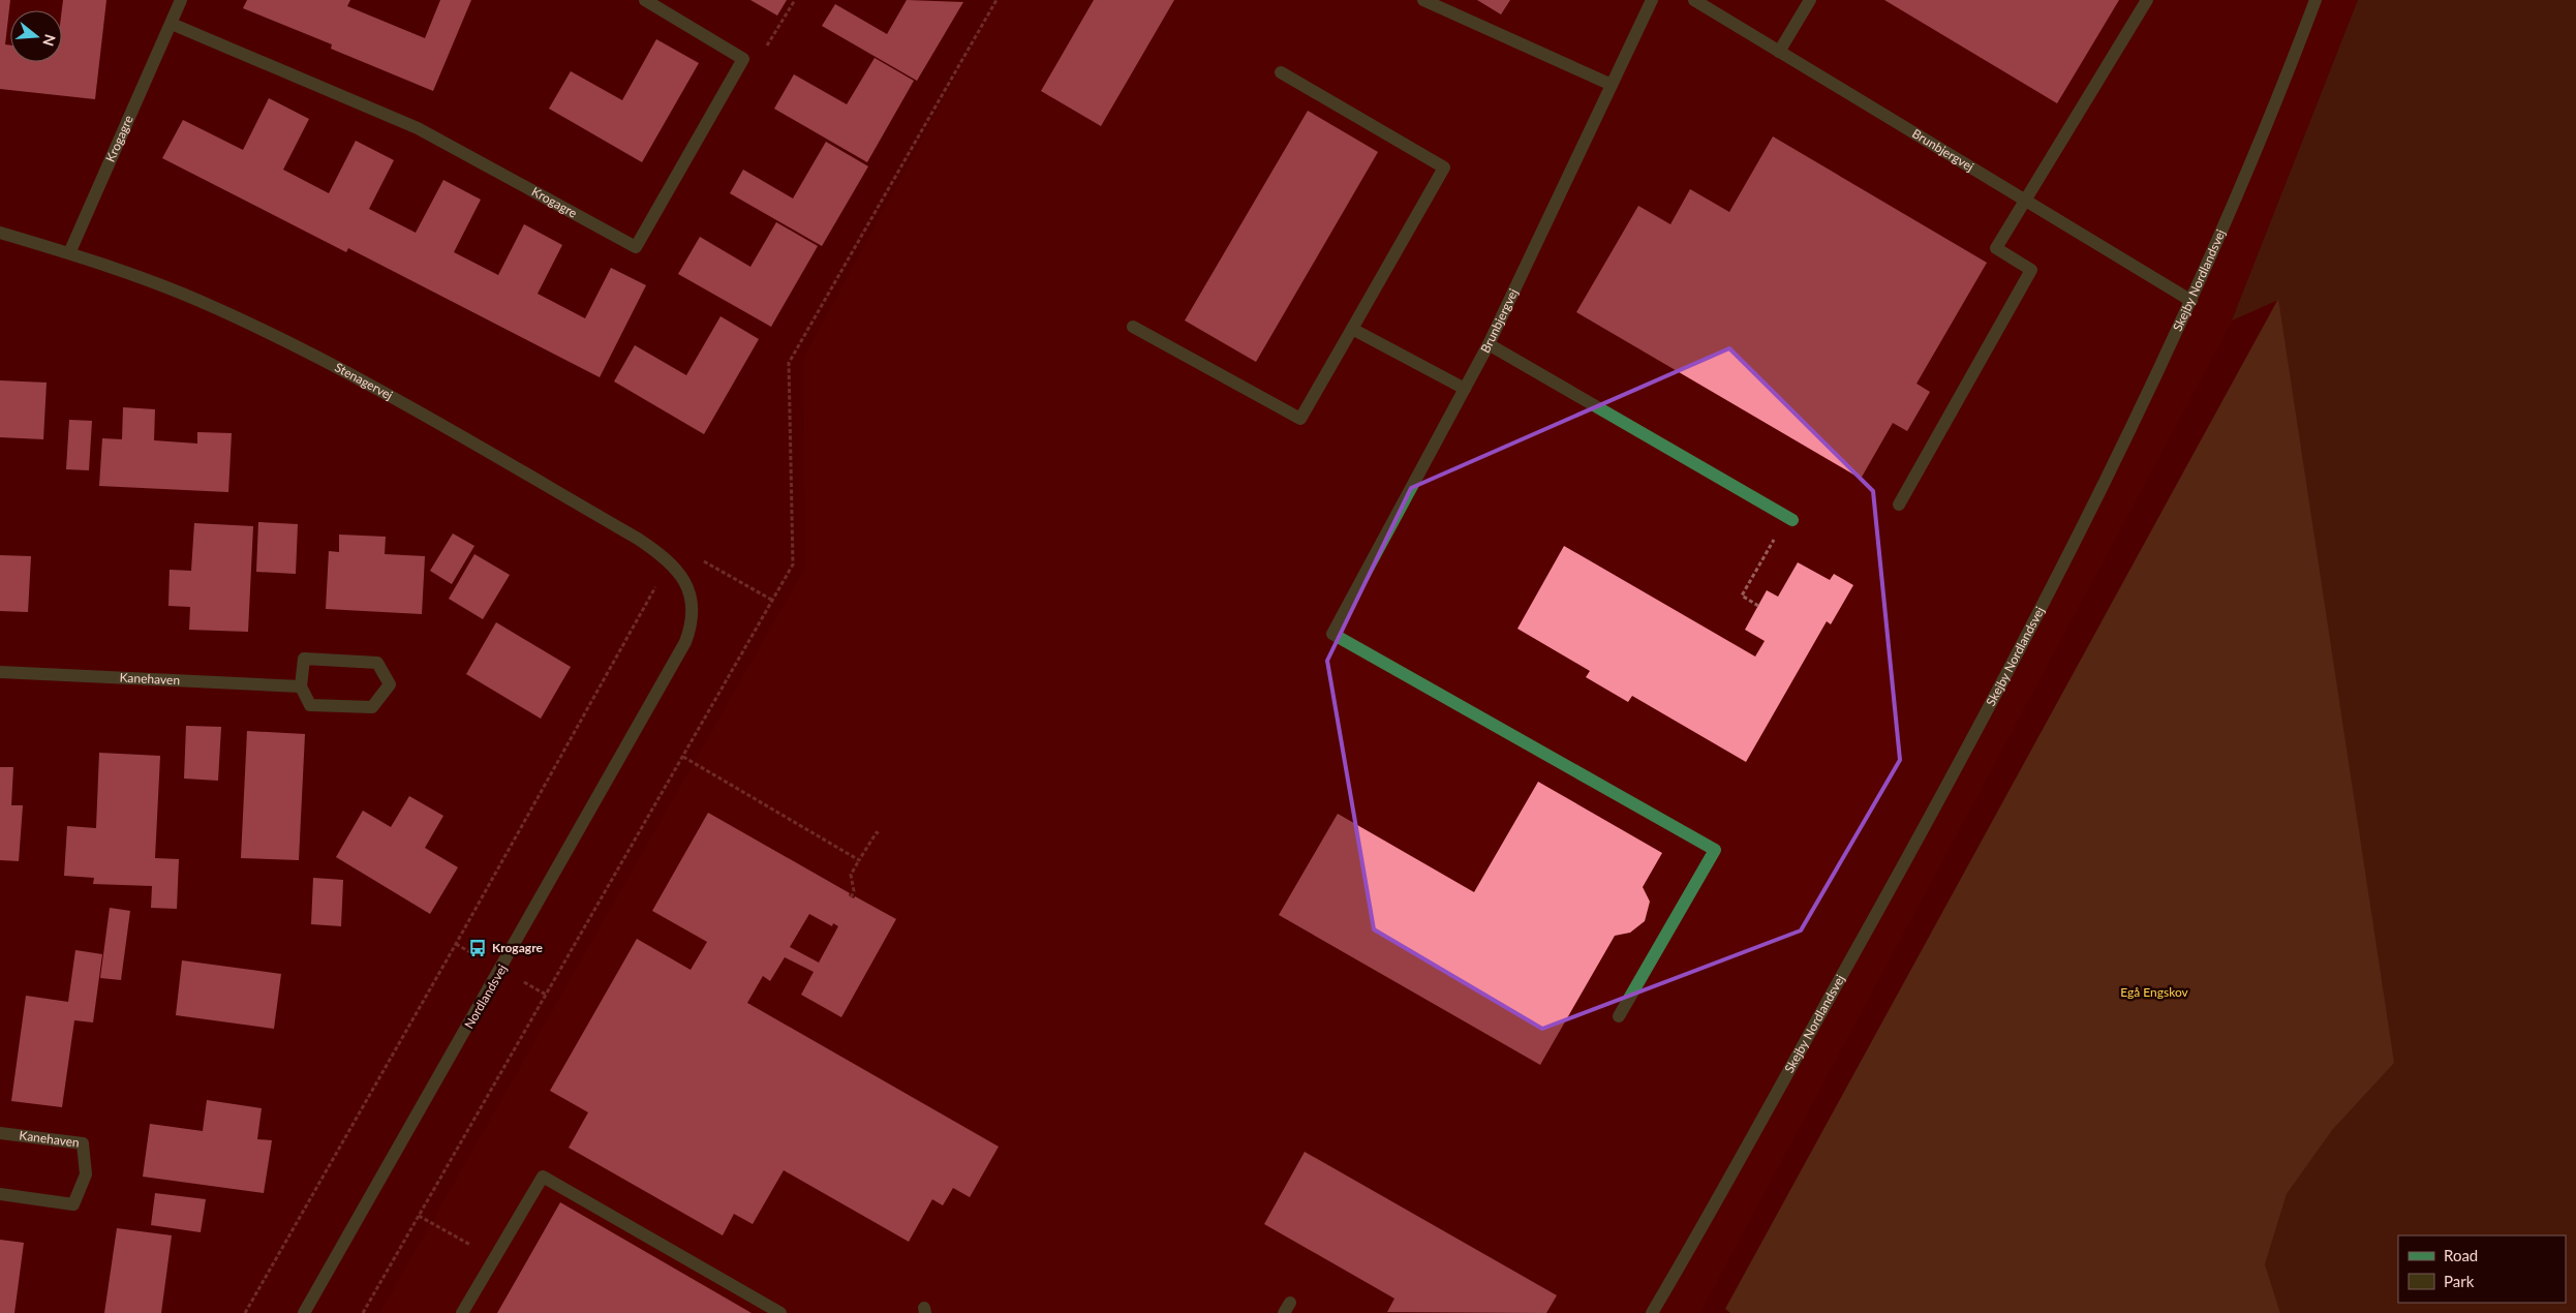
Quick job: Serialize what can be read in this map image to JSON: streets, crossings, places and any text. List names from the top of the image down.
{
  "streets": {
    "street": [
      "Krogagre",
      "Brunbjergvej",
      "Skejby Nordlandsvej",
      "Stenagervej",
      "Kanehaven",
      "Nordlandsvej"
    ]
  },
  "crossings": [
    ["Krogagre", "Stenagervej"],
    ["Brunbjergvej", "Skejby Nordlandsvej"],
    ["Stenagervej", "Nordlandsvej"]
  ],
  "parks": ["Egå Engskov"],
  "places": {
    "bus stop": ["Krogagre"]
  },
  "legend": ["Road", "Park"],
  "north": "right"
}
